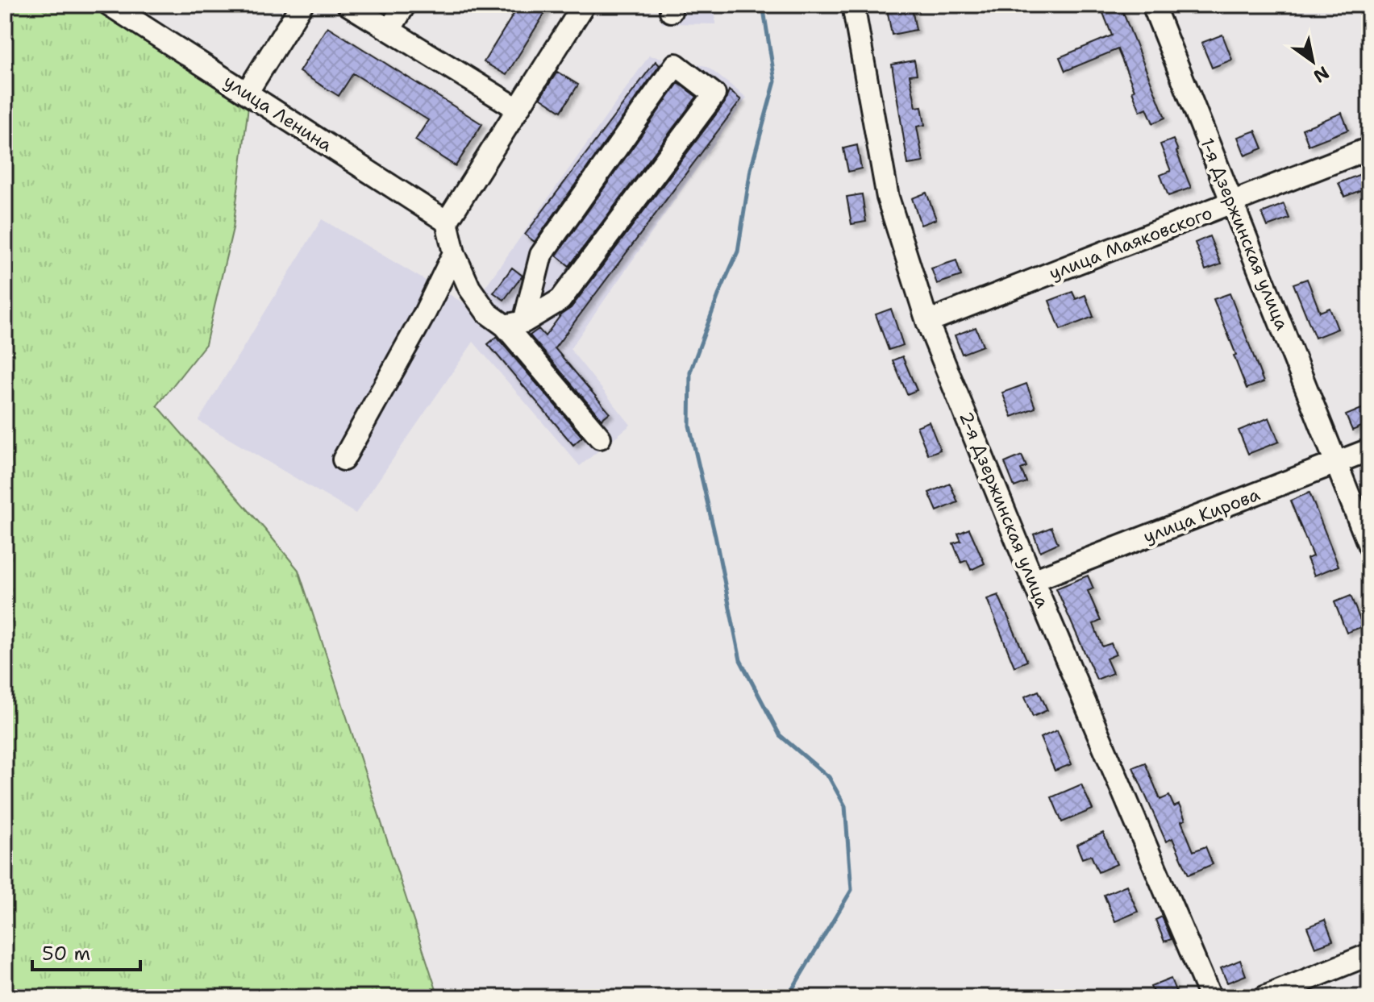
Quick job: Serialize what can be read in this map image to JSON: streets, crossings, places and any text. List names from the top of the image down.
{
  "streets": {
    "street": [
      "улица Ленина",
      "1-я Дзержинская улица",
      "улица Маяковского",
      "2-я Дзержинская улица",
      "улица Кирова"
    ]
  },
  "crossings": [
    ["1-я Дзержинская улица", "улица Маяковского"],
    ["1-я Дзержинская улица", "улица Кирова"],
    ["улица Маяковского", "2-я Дзержинская улица"],
    ["2-я Дзержинская улица", "улица Кирова"]
  ],
  "scale_bar": "50 m",
  "north": "bottom right"
}
